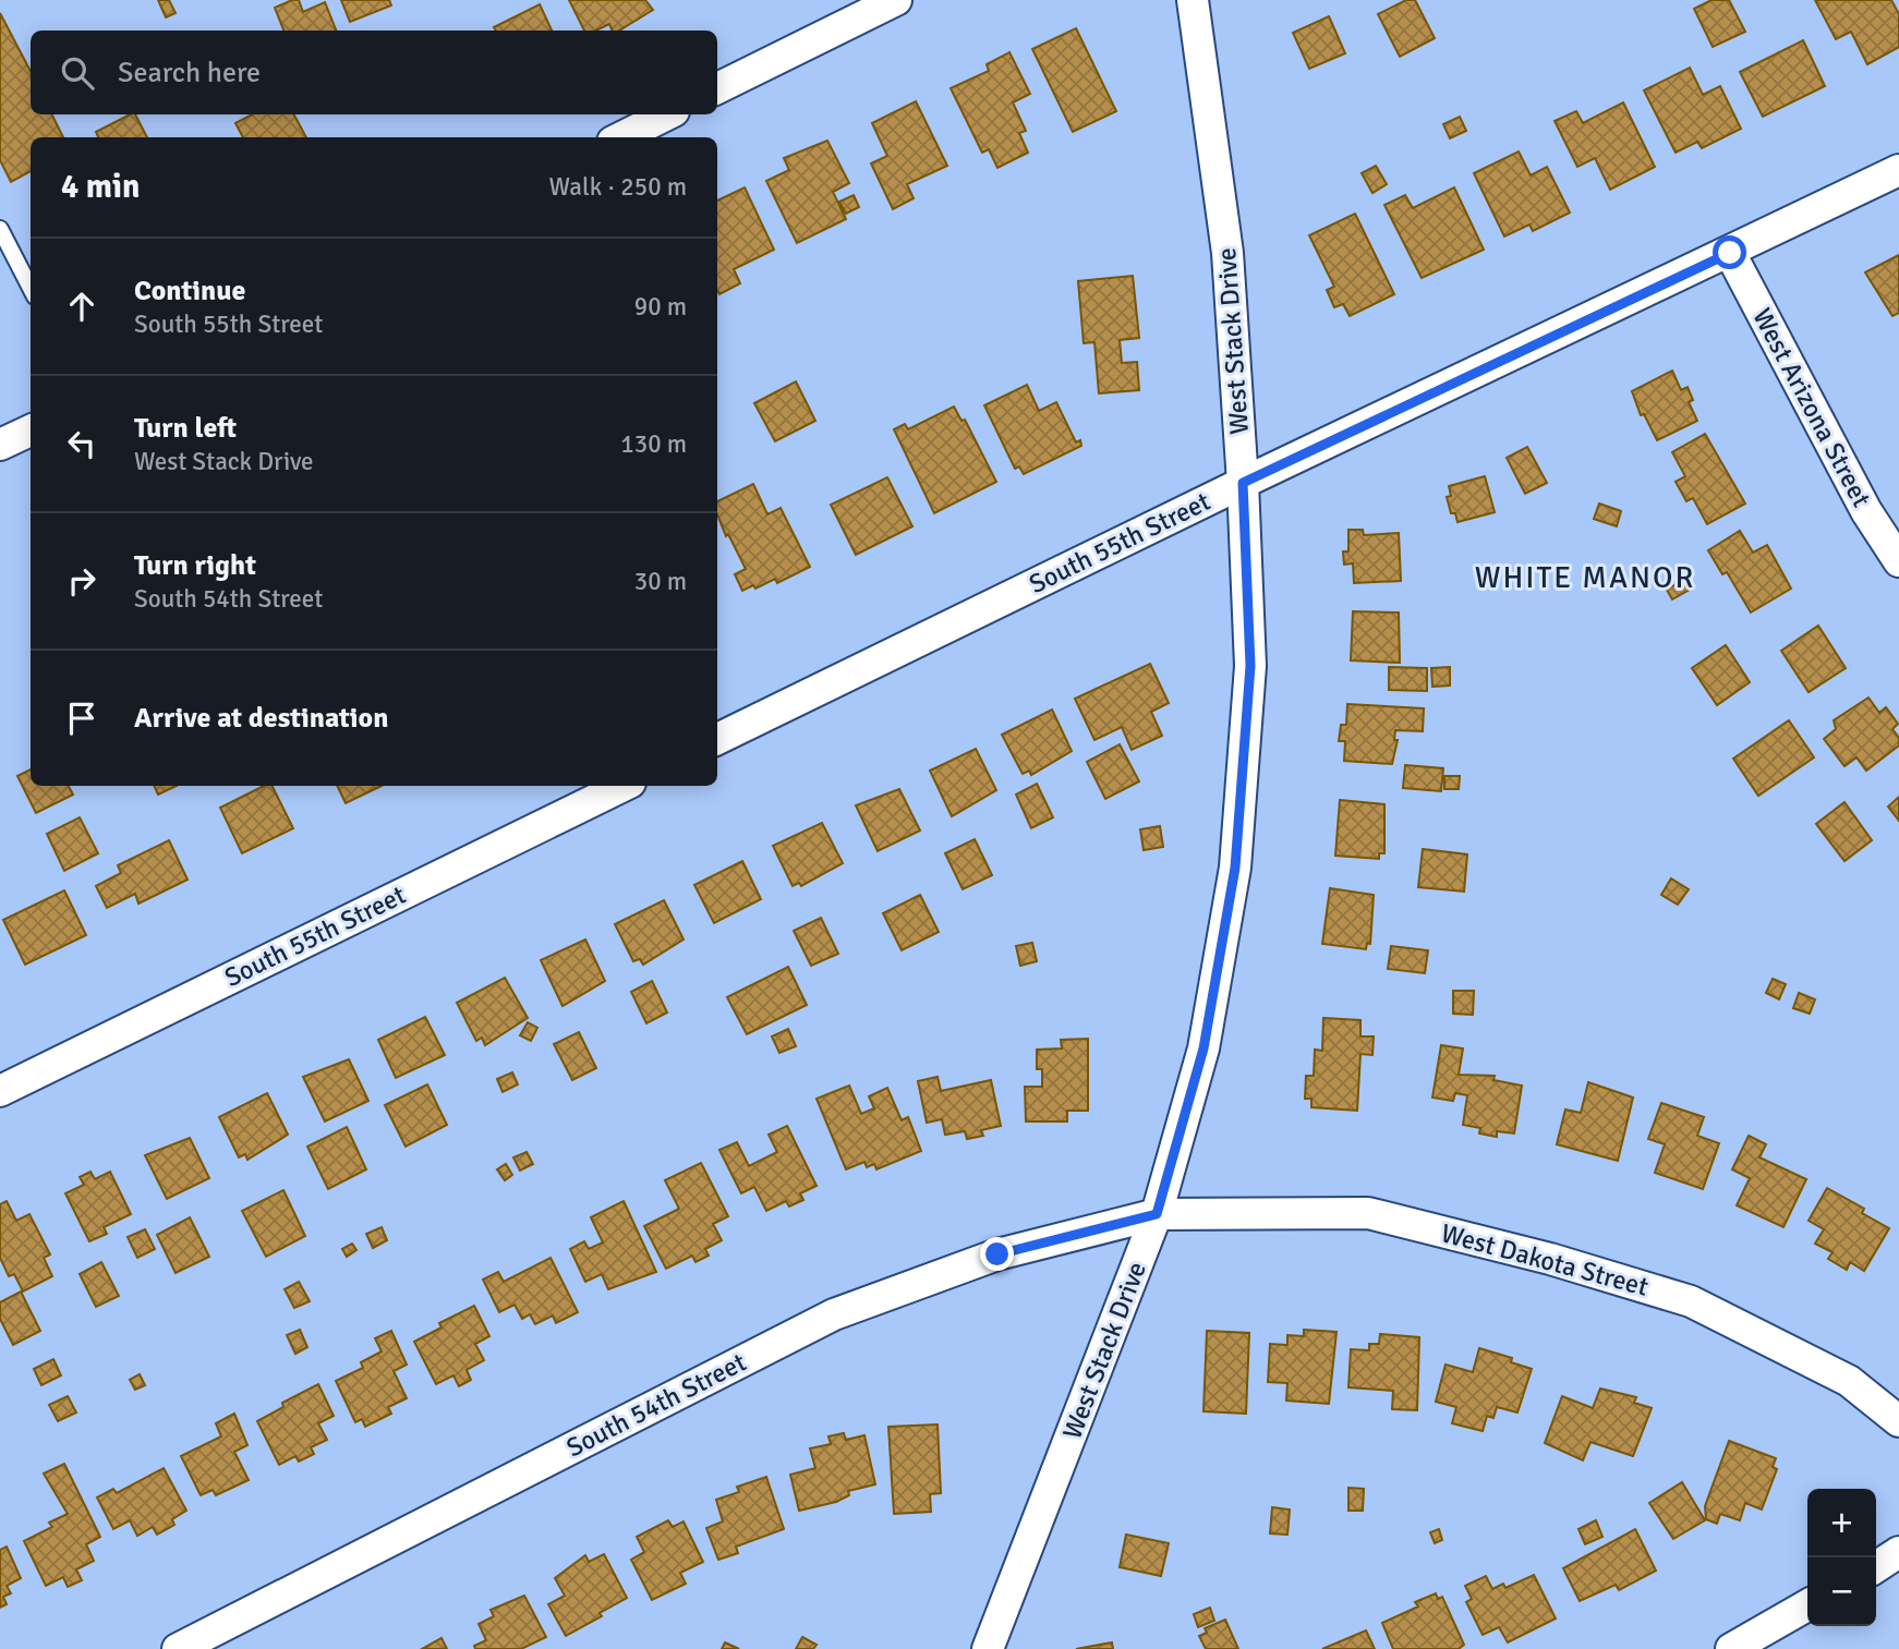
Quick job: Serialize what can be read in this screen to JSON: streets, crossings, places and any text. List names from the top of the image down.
{
  "streets": {
    "street": [
      "West Stack Drive",
      "West Arizona Street",
      "South 55th Street",
      "West Dakota Street",
      "South 54th Street"
    ]
  },
  "crossings": [
    ["West Stack Drive", "South 55th Street"],
    ["West Stack Drive", "West Dakota Street"],
    ["West Stack Drive", "South 54th Street"],
    ["West Arizona Street", "South 55th Street"],
    ["West Dakota Street", "South 54th Street"]
  ],
  "districts": ["WHITE MANOR"],
  "page": {
    "search": "Search here",
    "heading": ["4 min", "Walk · 250 m"],
    "list": [
      ["Continue", "South 55th Street", "90 m"],
      ["Turn left", "West Stack Drive", "130 m"],
      ["Turn right", "South 54th Street", "30 m"],
      "Arrive at destination"
    ],
    "map_buttons": ["+", "−"]
  }
}
